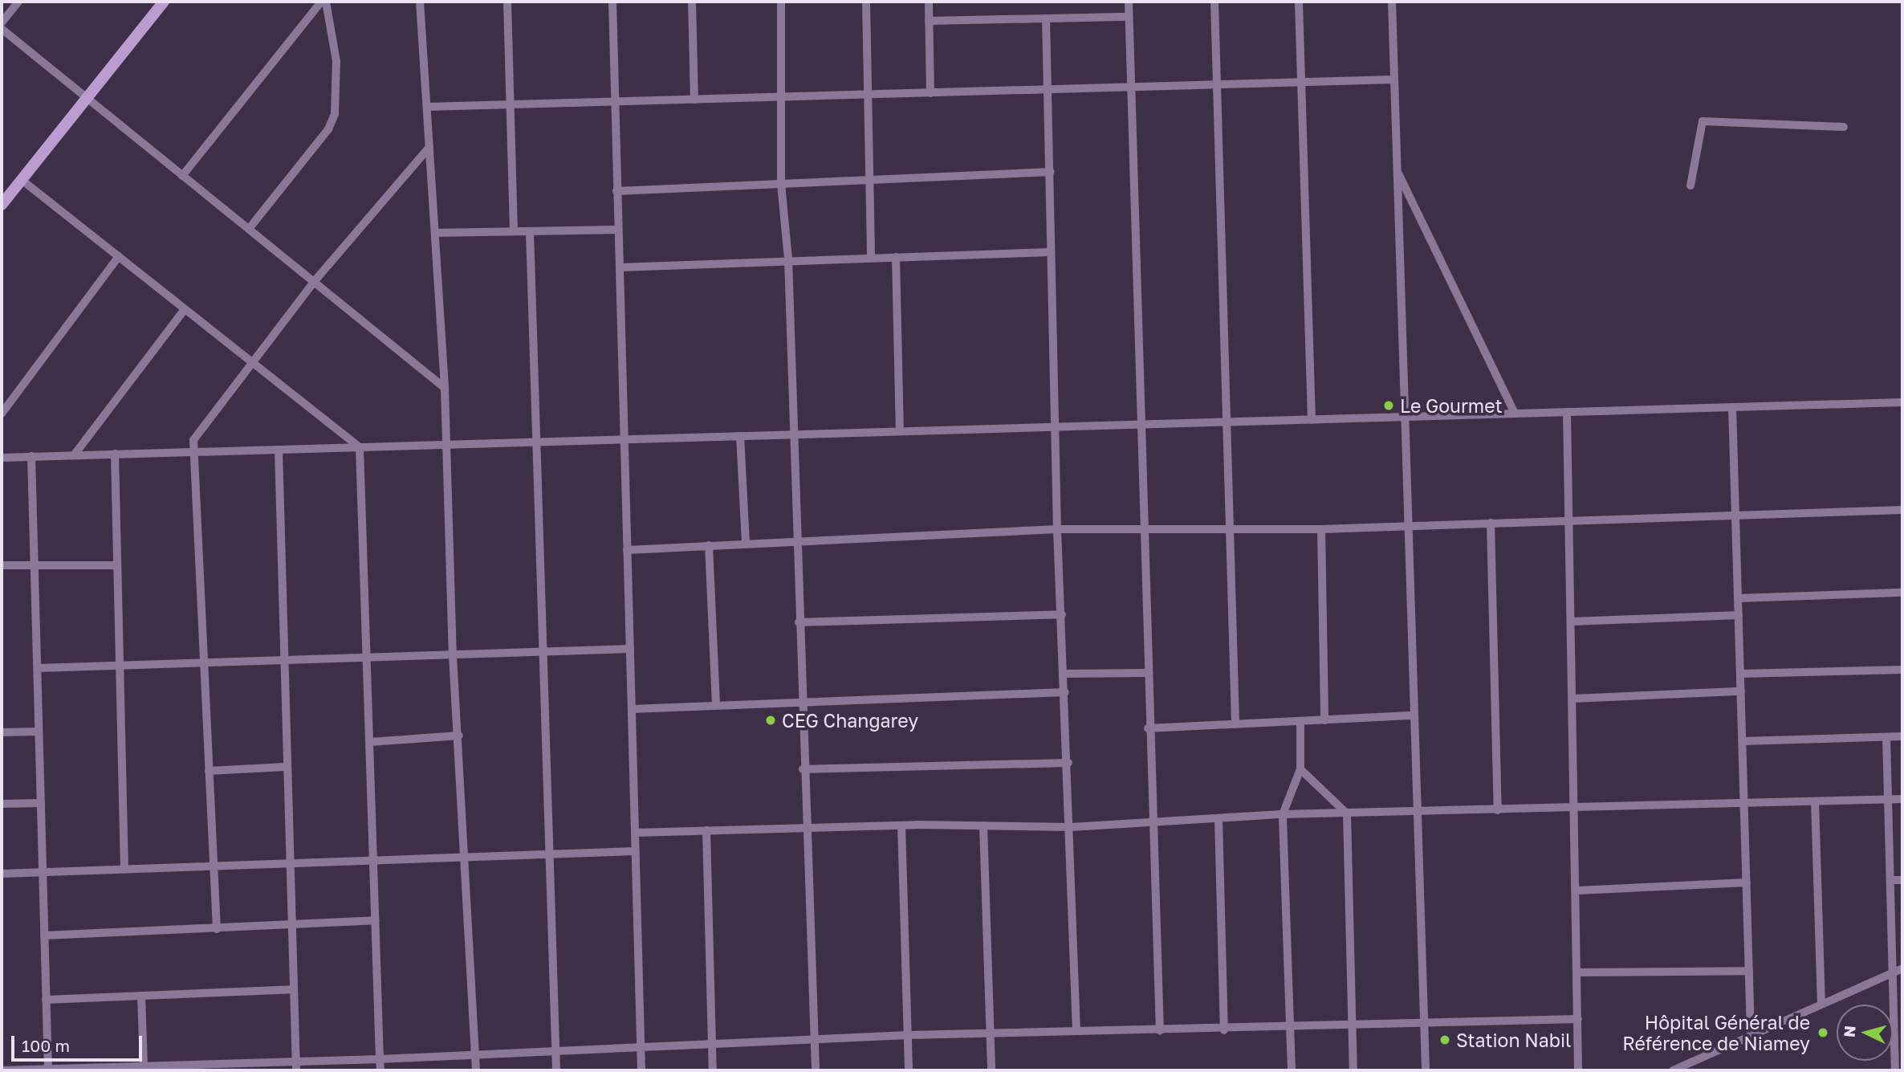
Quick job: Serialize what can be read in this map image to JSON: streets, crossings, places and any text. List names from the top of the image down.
{
  "places": [
    "Le Gourmet",
    "CEG Changarey",
    "Hôpital Général de Référence de Niamey",
    "Station Nabil"
  ],
  "scale_bar": "100 m",
  "north": "left"
}
